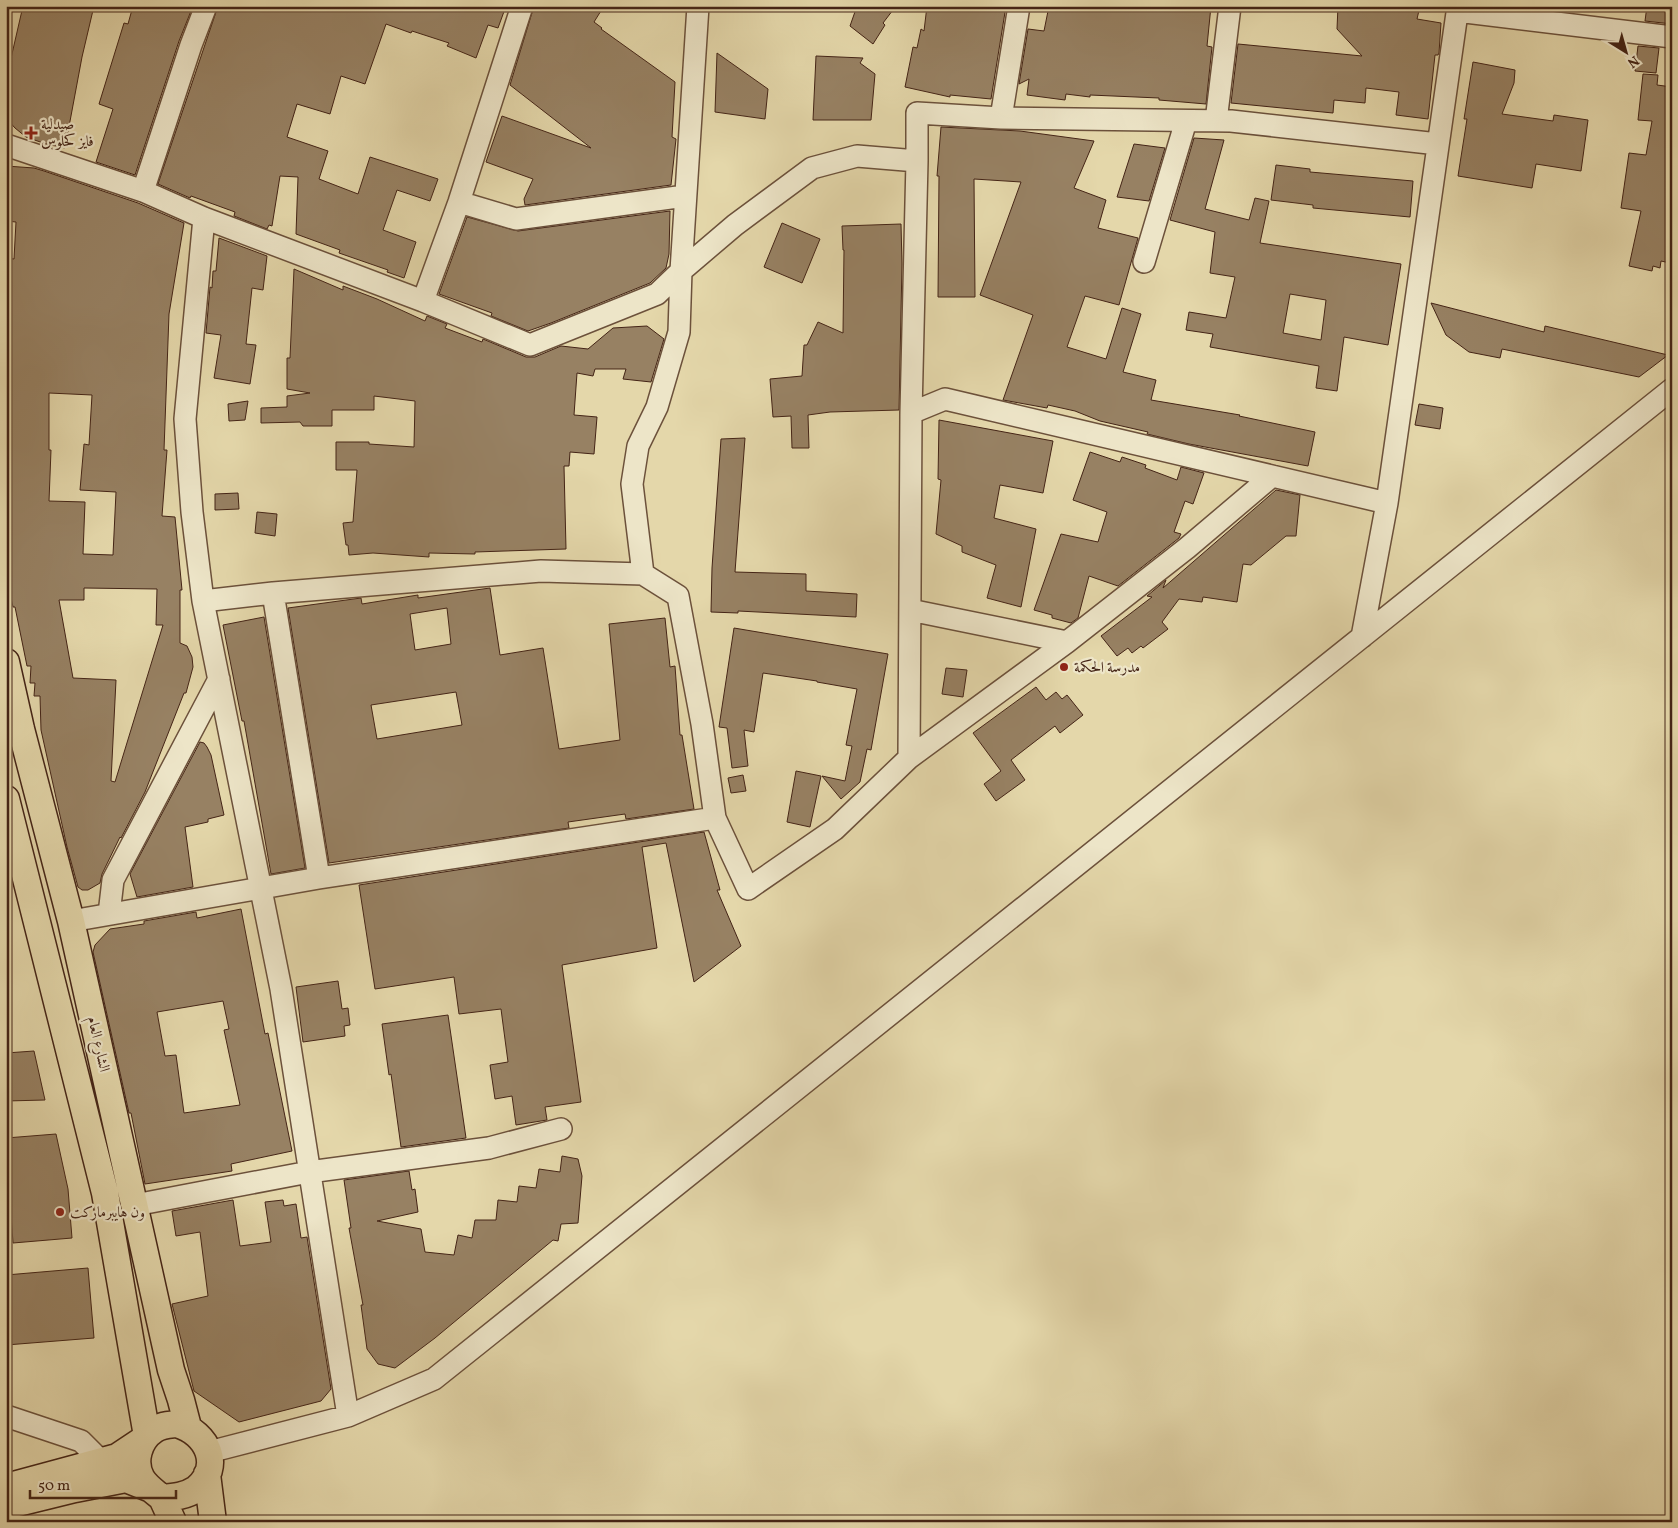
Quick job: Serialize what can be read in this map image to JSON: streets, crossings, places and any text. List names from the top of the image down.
{
  "streets": {
    "main road": ["الشارع العام"]
  },
  "places": {
    "health": ["صيدلية فايز كحلوس"],
    "other": ["مدرسة الحكمة", "ون هايبرماركت"]
  },
  "scale_bar": "50 m",
  "north": "bottom right"
}
